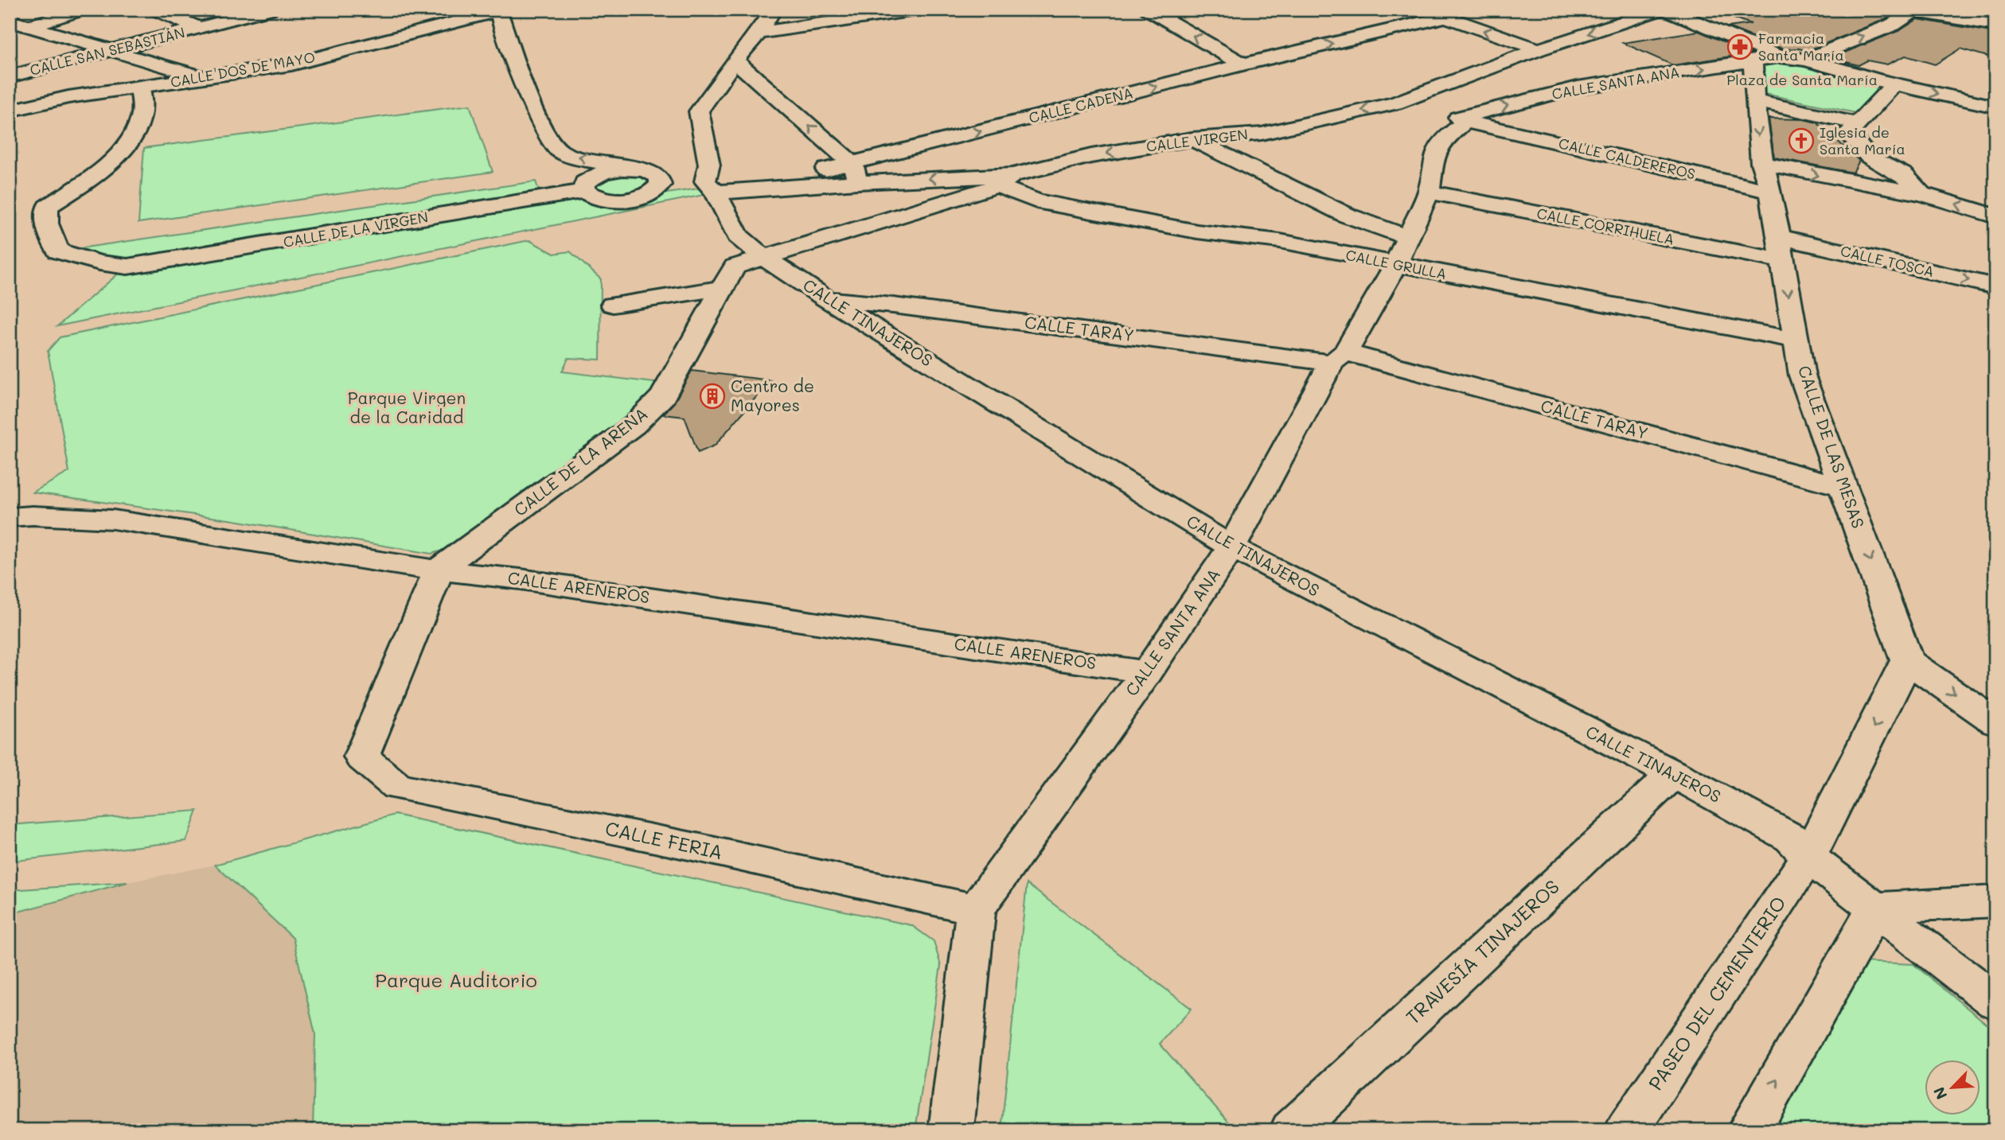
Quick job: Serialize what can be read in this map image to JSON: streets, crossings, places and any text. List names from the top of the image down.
{
  "streets": {
    "street": [
      "CALLE SAN SEBASTIÁN",
      "CALLE DOS DE MAYO",
      "CALLE SANTA ANA",
      "CALLE CADENA",
      "CALLE VIRGEN",
      "CALLE CALDEREROS",
      "CALLE CORRIHUELA",
      "CALLE DE LA VIRGEN",
      "CALLE TOSCA",
      "CALLE GRULLA",
      "CALLE TINAJEROS",
      "CALLE TARAY",
      "CALLE DE LAS MESAS",
      "CALLE DE LA ARENA",
      "CALLE ARENEROS",
      "CALLE FERIA",
      "TRAVESÍA TINAJEROS",
      "PASEO DEL CEMENTERIO"
    ]
  },
  "crossings": [
    ["CALLE DOS DE MAYO", "CALLE DE LA VIRGEN"],
    ["CALLE SANTA ANA", "CALLE CALDEREROS"],
    ["CALLE SANTA ANA", "CALLE CORRIHUELA"],
    ["CALLE SANTA ANA", "CALLE GRULLA"],
    ["CALLE SANTA ANA", "CALLE TINAJEROS"],
    ["CALLE SANTA ANA", "CALLE TARAY"],
    ["CALLE SANTA ANA", "CALLE ARENEROS"],
    ["CALLE SANTA ANA", "CALLE FERIA"],
    ["CALLE CADENA", "CALLE VIRGEN"],
    ["CALLE VIRGEN", "CALLE CALDEREROS"],
    ["CALLE VIRGEN", "CALLE GRULLA"],
    ["CALLE VIRGEN", "CALLE TINAJEROS"],
    ["CALLE VIRGEN", "CALLE DE LA ARENA"],
    ["CALLE CALDEREROS", "CALLE DE LAS MESAS"],
    ["CALLE CORRIHUELA", "CALLE TOSCA"],
    ["CALLE CORRIHUELA", "CALLE DE LAS MESAS"],
    ["CALLE TOSCA", "CALLE DE LAS MESAS"],
    ["CALLE GRULLA", "CALLE DE LAS MESAS"],
    ["CALLE GRULLA", "CALLE DE LA ARENA"],
    ["CALLE TINAJEROS", "CALLE TARAY"],
    ["CALLE TINAJEROS", "CALLE DE LA ARENA"],
    ["CALLE TINAJEROS", "TRAVESÍA TINAJEROS"],
    ["CALLE TINAJEROS", "PASEO DEL CEMENTERIO"],
    ["CALLE TARAY", "CALLE DE LAS MESAS"],
    ["CALLE DE LA ARENA", "CALLE ARENEROS"],
    ["CALLE DE LA ARENA", "CALLE FERIA"],
    ["CALLE ARENEROS", "CALLE FERIA"]
  ],
  "one_way": ["CALLE CADENA", "CALLE VIRGEN", "CALLE DE LAS MESAS"],
  "parks": ["Plaza de Santa María", "Parque Virgen de la Caridad", "Parque Auditorio"],
  "places": {
    "pharmacy": ["Farmacia Santa María"],
    "church": ["Iglesia de Santa María"],
    "building": ["Centro de Mayores"]
  },
  "north": "bottom left"
}
